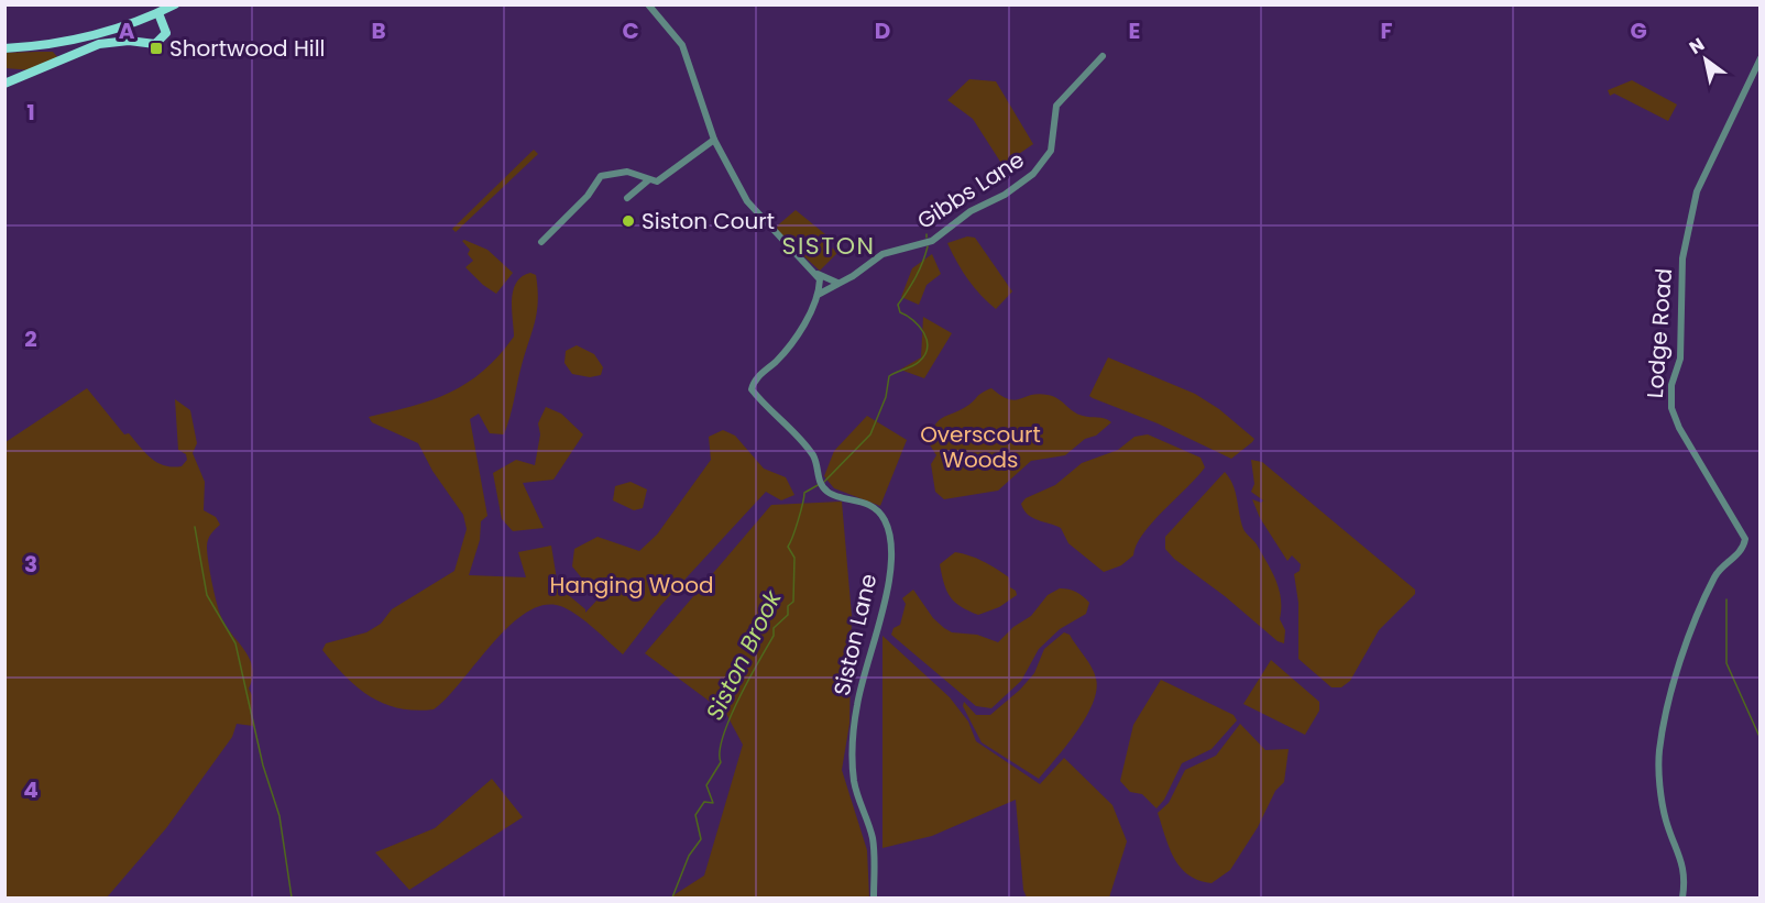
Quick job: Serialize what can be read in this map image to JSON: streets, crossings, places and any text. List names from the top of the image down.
{
  "streets": {
    "street": ["Gibbs Lane", "Lodge Road", "Siston Lane"]
  },
  "crossings": [
    ["Gibbs Lane", "Siston Lane"]
  ],
  "districts": ["SISTON"],
  "water": ["Siston Brook"],
  "parks": ["Overscourt Woods", "Hanging Wood"],
  "places": {
    "transit": ["Shortwood Hill"],
    "other": ["Siston Court"]
  },
  "north": "top left",
  "grid": {
    "columns": [
      "A",
      "B",
      "C",
      "D",
      "E",
      "F",
      "G"
    ],
    "rows": [
      "1",
      "2",
      "3",
      "4"
    ]
  }
}
